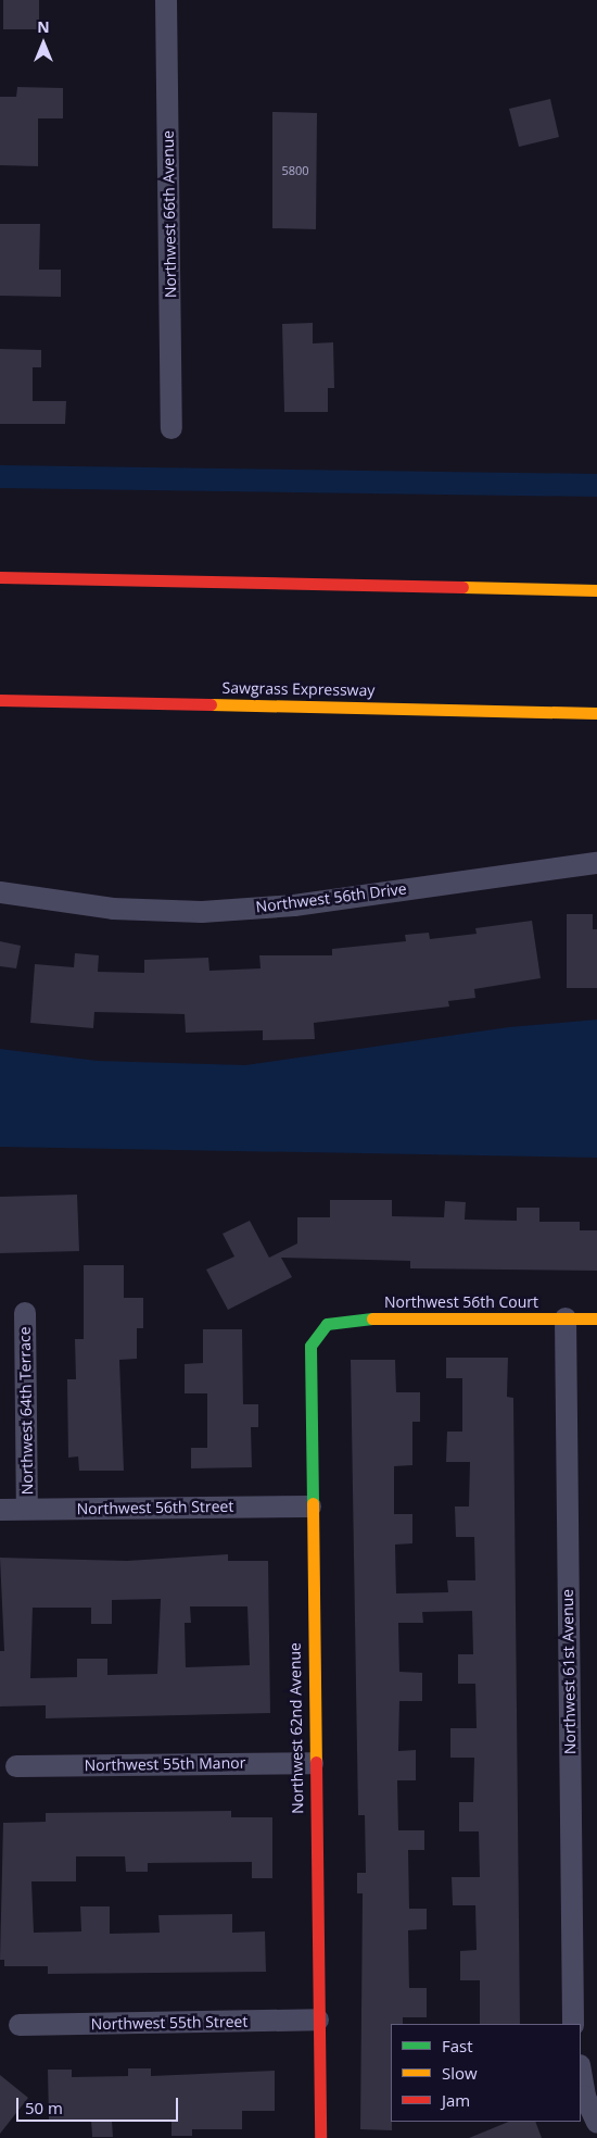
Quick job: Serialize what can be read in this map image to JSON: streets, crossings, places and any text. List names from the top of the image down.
{
  "streets": {
    "main road": ["Sawgrass Expressway", "Northwest 56th Court", "Northwest 62nd Avenue"],
    "street": [
      "Northwest 66th Avenue",
      "Northwest 56th Drive",
      "Northwest 64th Terrace",
      "Northwest 56th Street",
      "Northwest 61st Avenue",
      "Northwest 55th Manor",
      "Northwest 55th Street"
    ]
  },
  "crossings": [
    ["Northwest 56th Court", "Northwest 61st Avenue"],
    ["Northwest 56th Court", "Northwest 62nd Avenue"],
    ["Northwest 64th Terrace", "Northwest 56th Street"],
    ["Northwest 56th Street", "Northwest 62nd Avenue"],
    ["Northwest 62nd Avenue", "Northwest 55th Manor"],
    ["Northwest 62nd Avenue", "Northwest 55th Street"]
  ],
  "house_numbers": ["5800"],
  "legend": ["Fast", "Slow", "Jam"],
  "scale_bar": "50 m",
  "north": "top"
}
